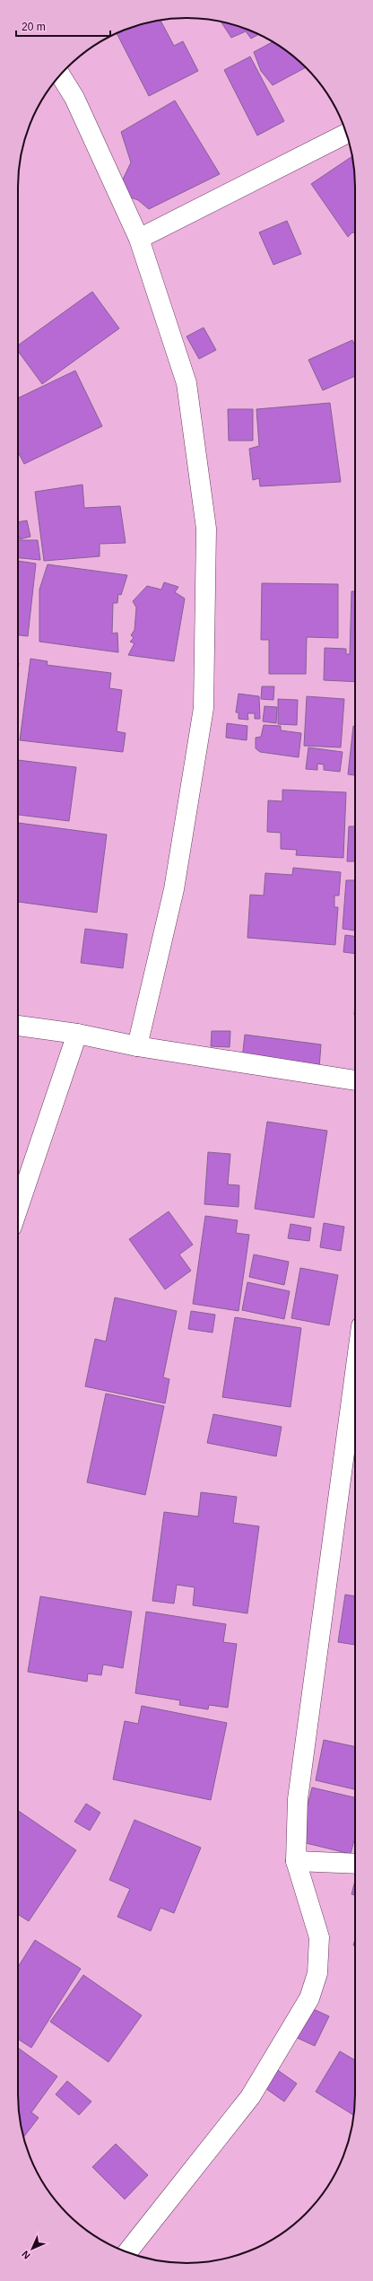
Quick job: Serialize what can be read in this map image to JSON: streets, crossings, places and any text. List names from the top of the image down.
{
  "scale_bar": "20 m",
  "north": "bottom left"
}
